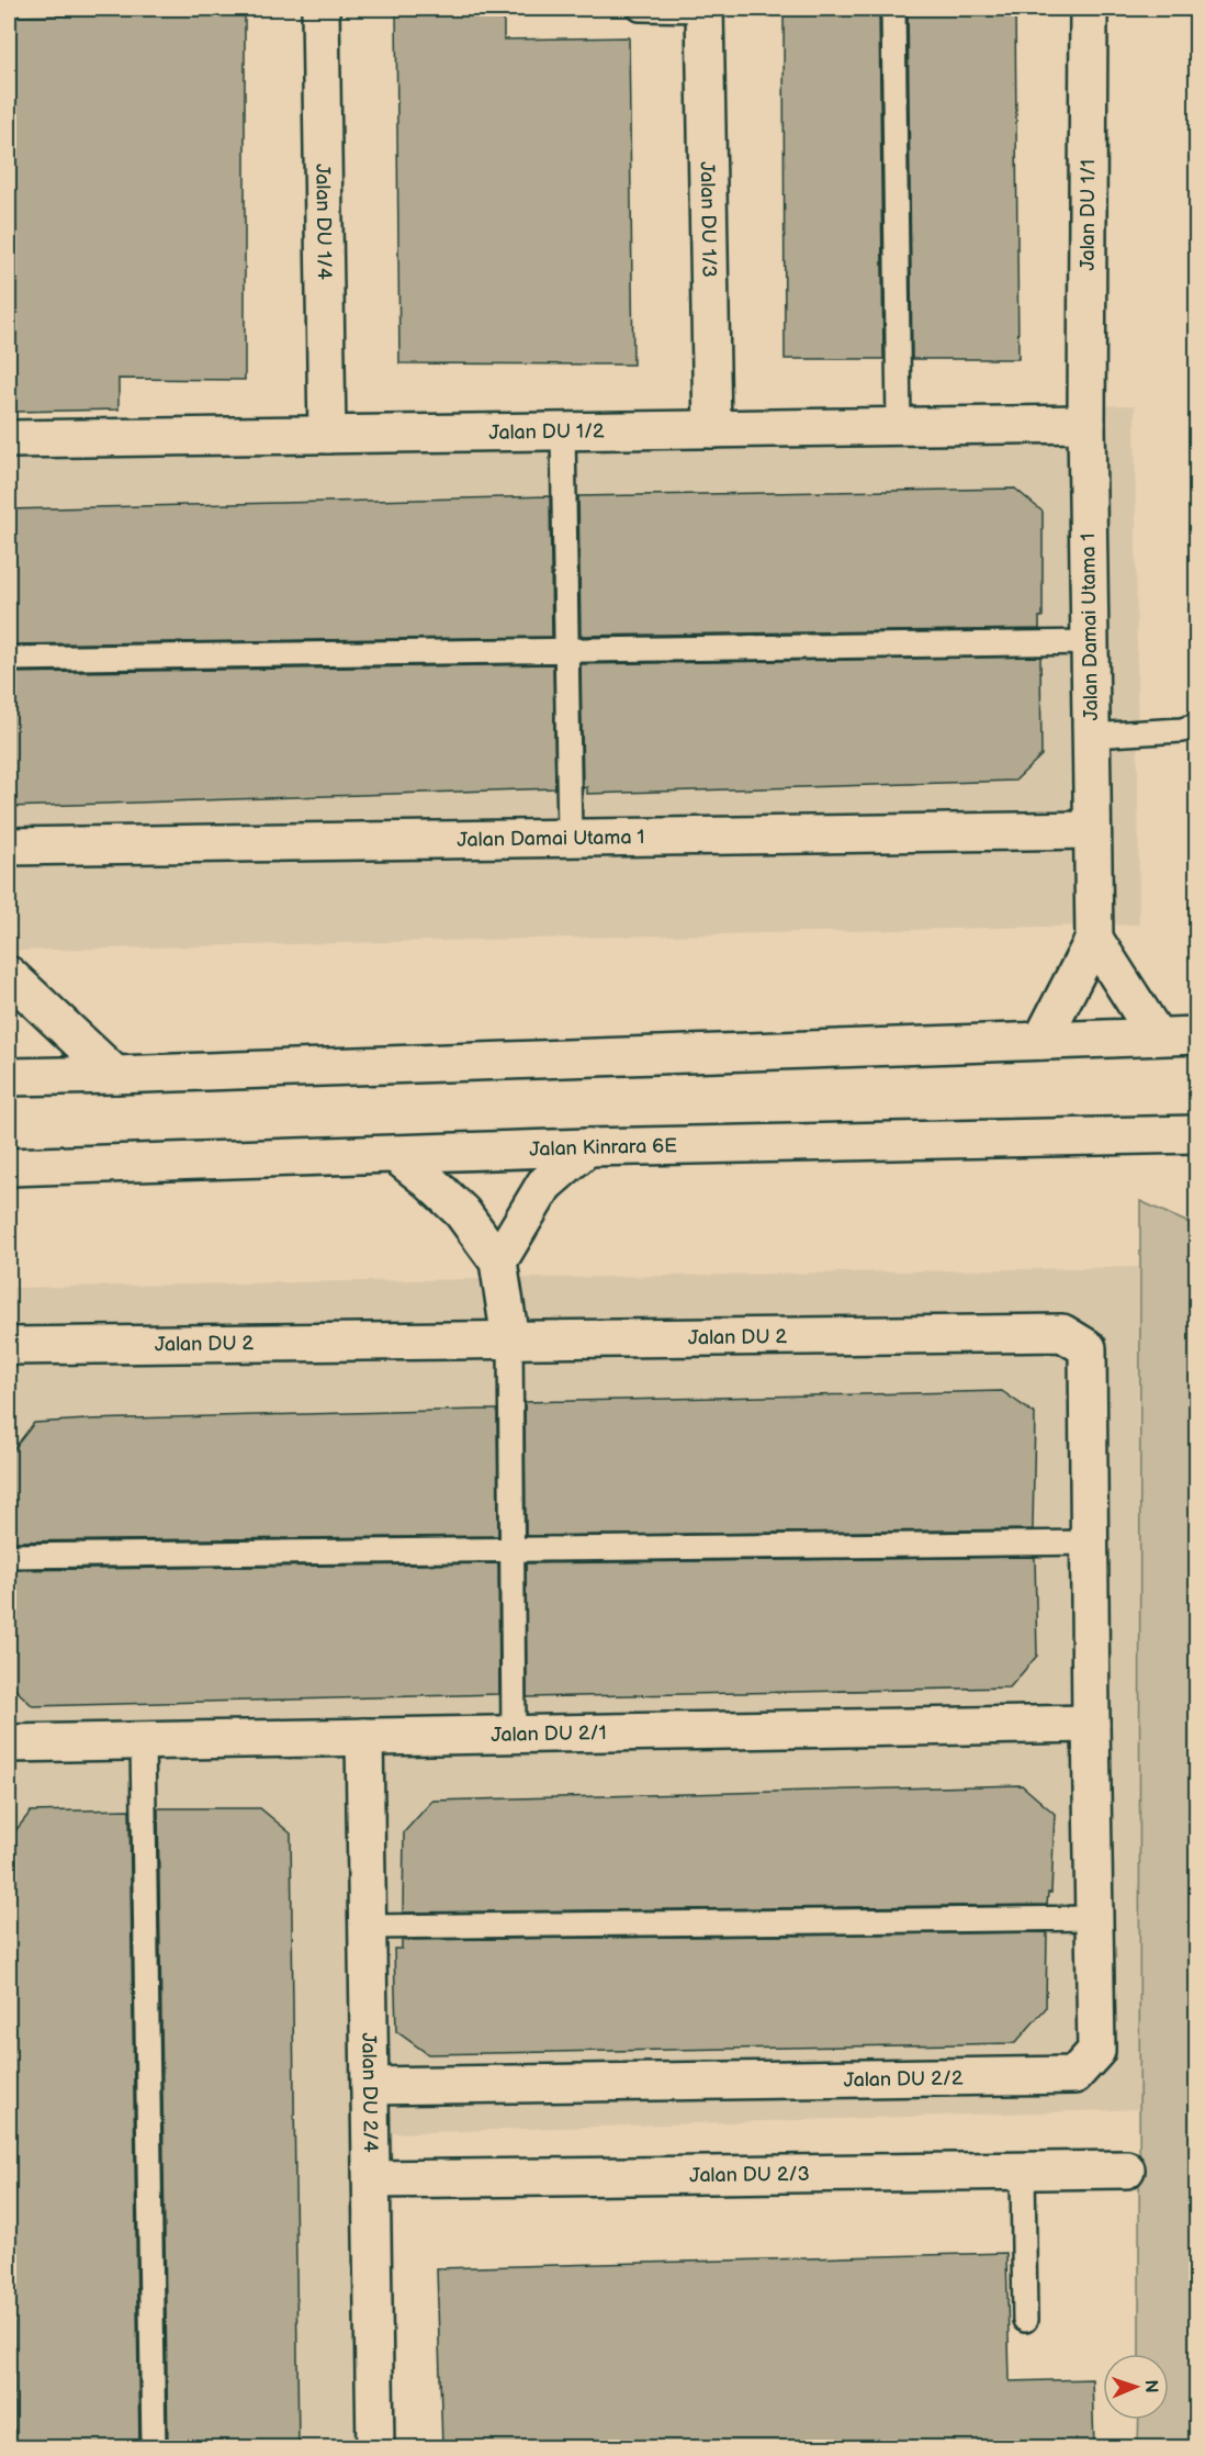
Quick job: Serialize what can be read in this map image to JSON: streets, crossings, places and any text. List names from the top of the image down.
{
  "streets": {
    "street": [
      "Jalan DU 1/1",
      "Jalan DU 1/3",
      "Jalan DU 1/4",
      "Jalan DU 1/2",
      "Jalan Damai Utama 1",
      "Jalan Kinrara 6E",
      "Jalan DU 2",
      "Jalan DU 2/1",
      "Jalan DU 2/2",
      "Jalan DU 2/4",
      "Jalan DU 2/3"
    ]
  },
  "crossings": [
    ["Jalan DU 1/1", "Jalan DU 1/2"],
    ["Jalan DU 1/1", "Jalan Damai Utama 1"],
    ["Jalan DU 1/3", "Jalan DU 1/2"],
    ["Jalan DU 1/4", "Jalan DU 1/2"],
    ["Jalan DU 1/2", "Jalan Damai Utama 1"],
    ["Jalan DU 2", "Jalan DU 2/1"],
    ["Jalan DU 2", "Jalan DU 2/2"],
    ["Jalan DU 2/1", "Jalan DU 2/2"],
    ["Jalan DU 2/1", "Jalan DU 2/4"],
    ["Jalan DU 2/2", "Jalan DU 2/4"],
    ["Jalan DU 2/4", "Jalan DU 2/3"]
  ],
  "north": "right"
}
